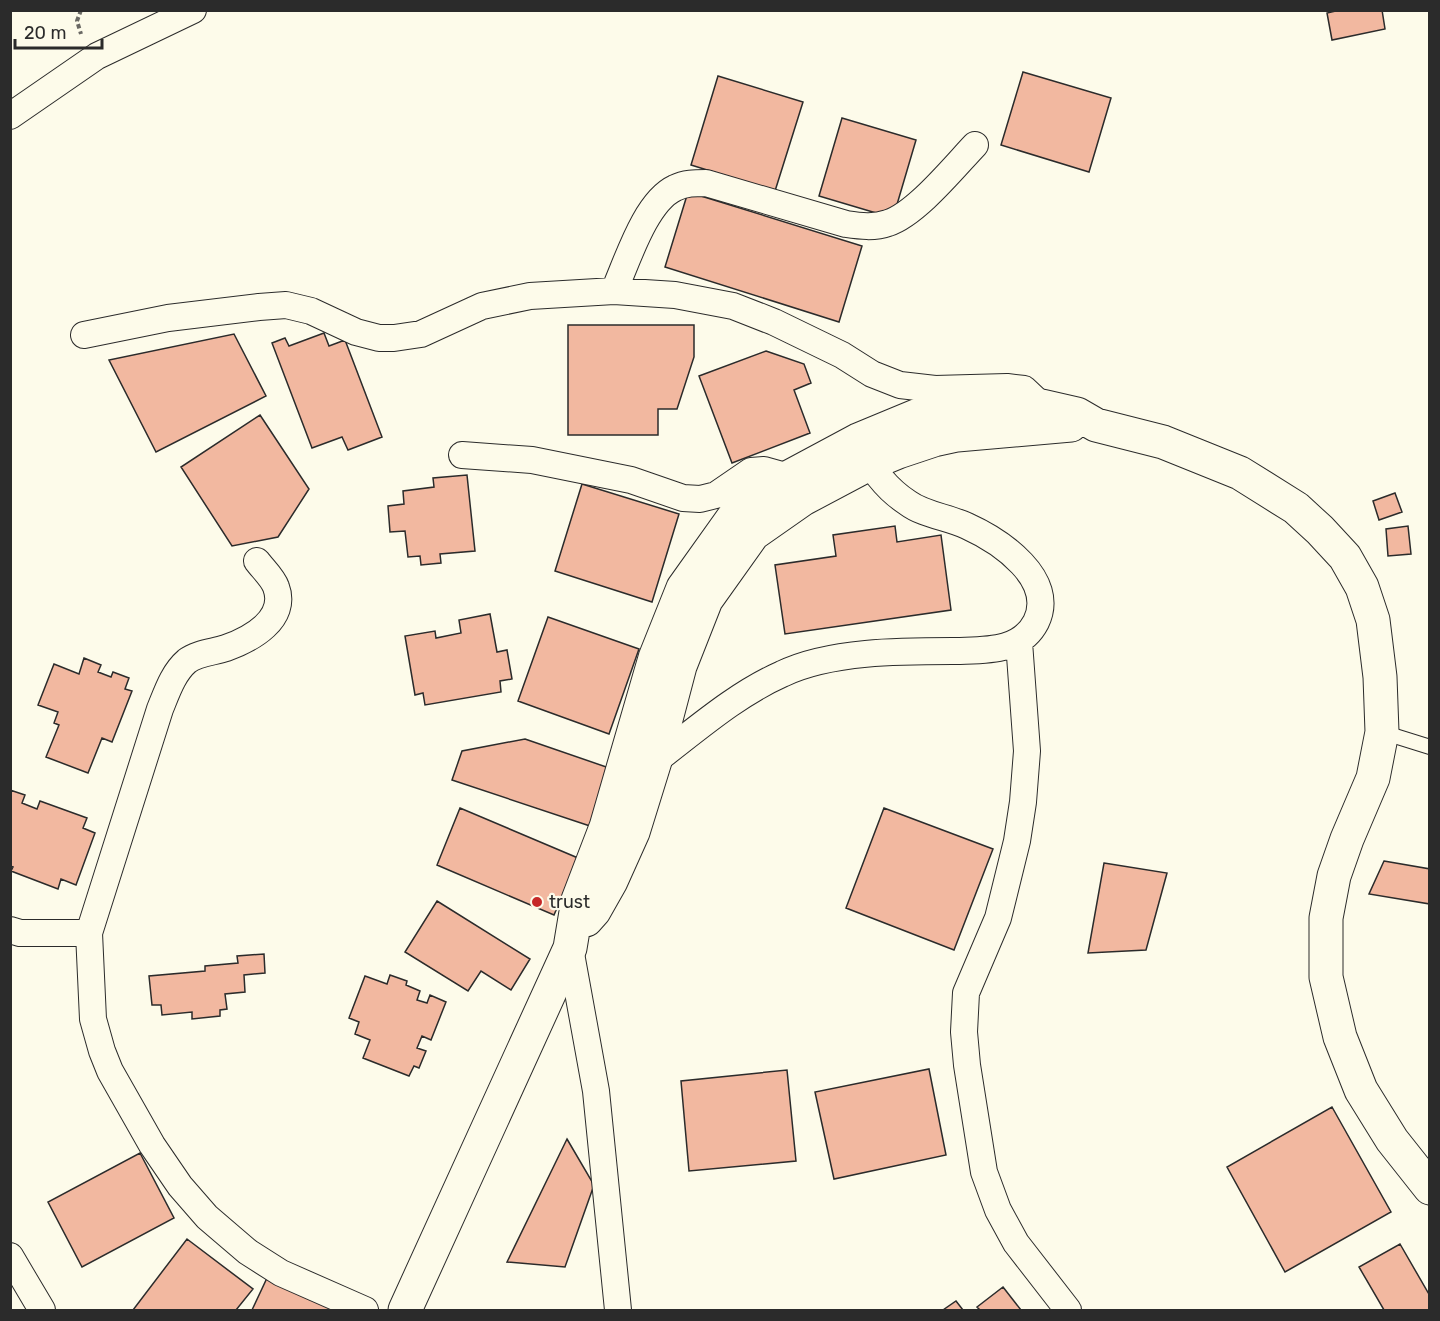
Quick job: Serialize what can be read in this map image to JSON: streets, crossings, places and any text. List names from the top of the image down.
{
  "places": ["trust"],
  "scale_bar": "20 m"
}
